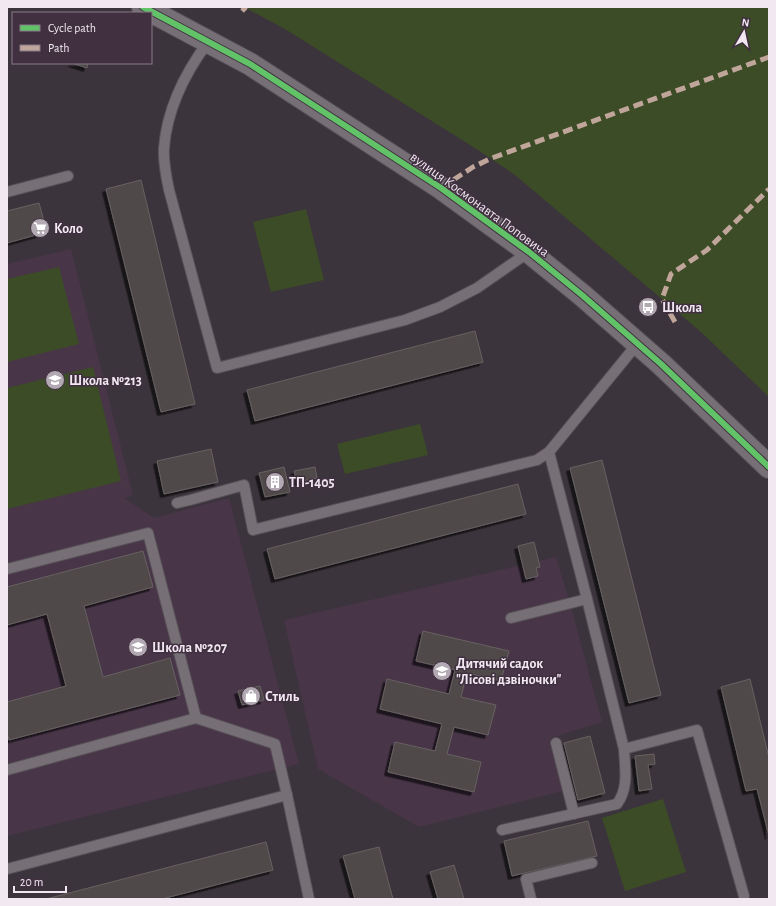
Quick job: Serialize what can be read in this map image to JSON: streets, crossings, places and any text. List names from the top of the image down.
{
  "streets": {
    "street": ["вулиця Космонавта Поповича"]
  },
  "places": {
    "supermarket": ["Коло"],
    "bus stop": ["Школа"],
    "school or university": ["Школа №213", "Школа №207", "Дитячий садок \"Лісові дзвіночки\""],
    "building": ["ТП-1405"],
    "shop": ["Стиль"]
  },
  "legend": ["Cycle path", "Path"],
  "scale_bar": "20 m",
  "north": "top"
}
